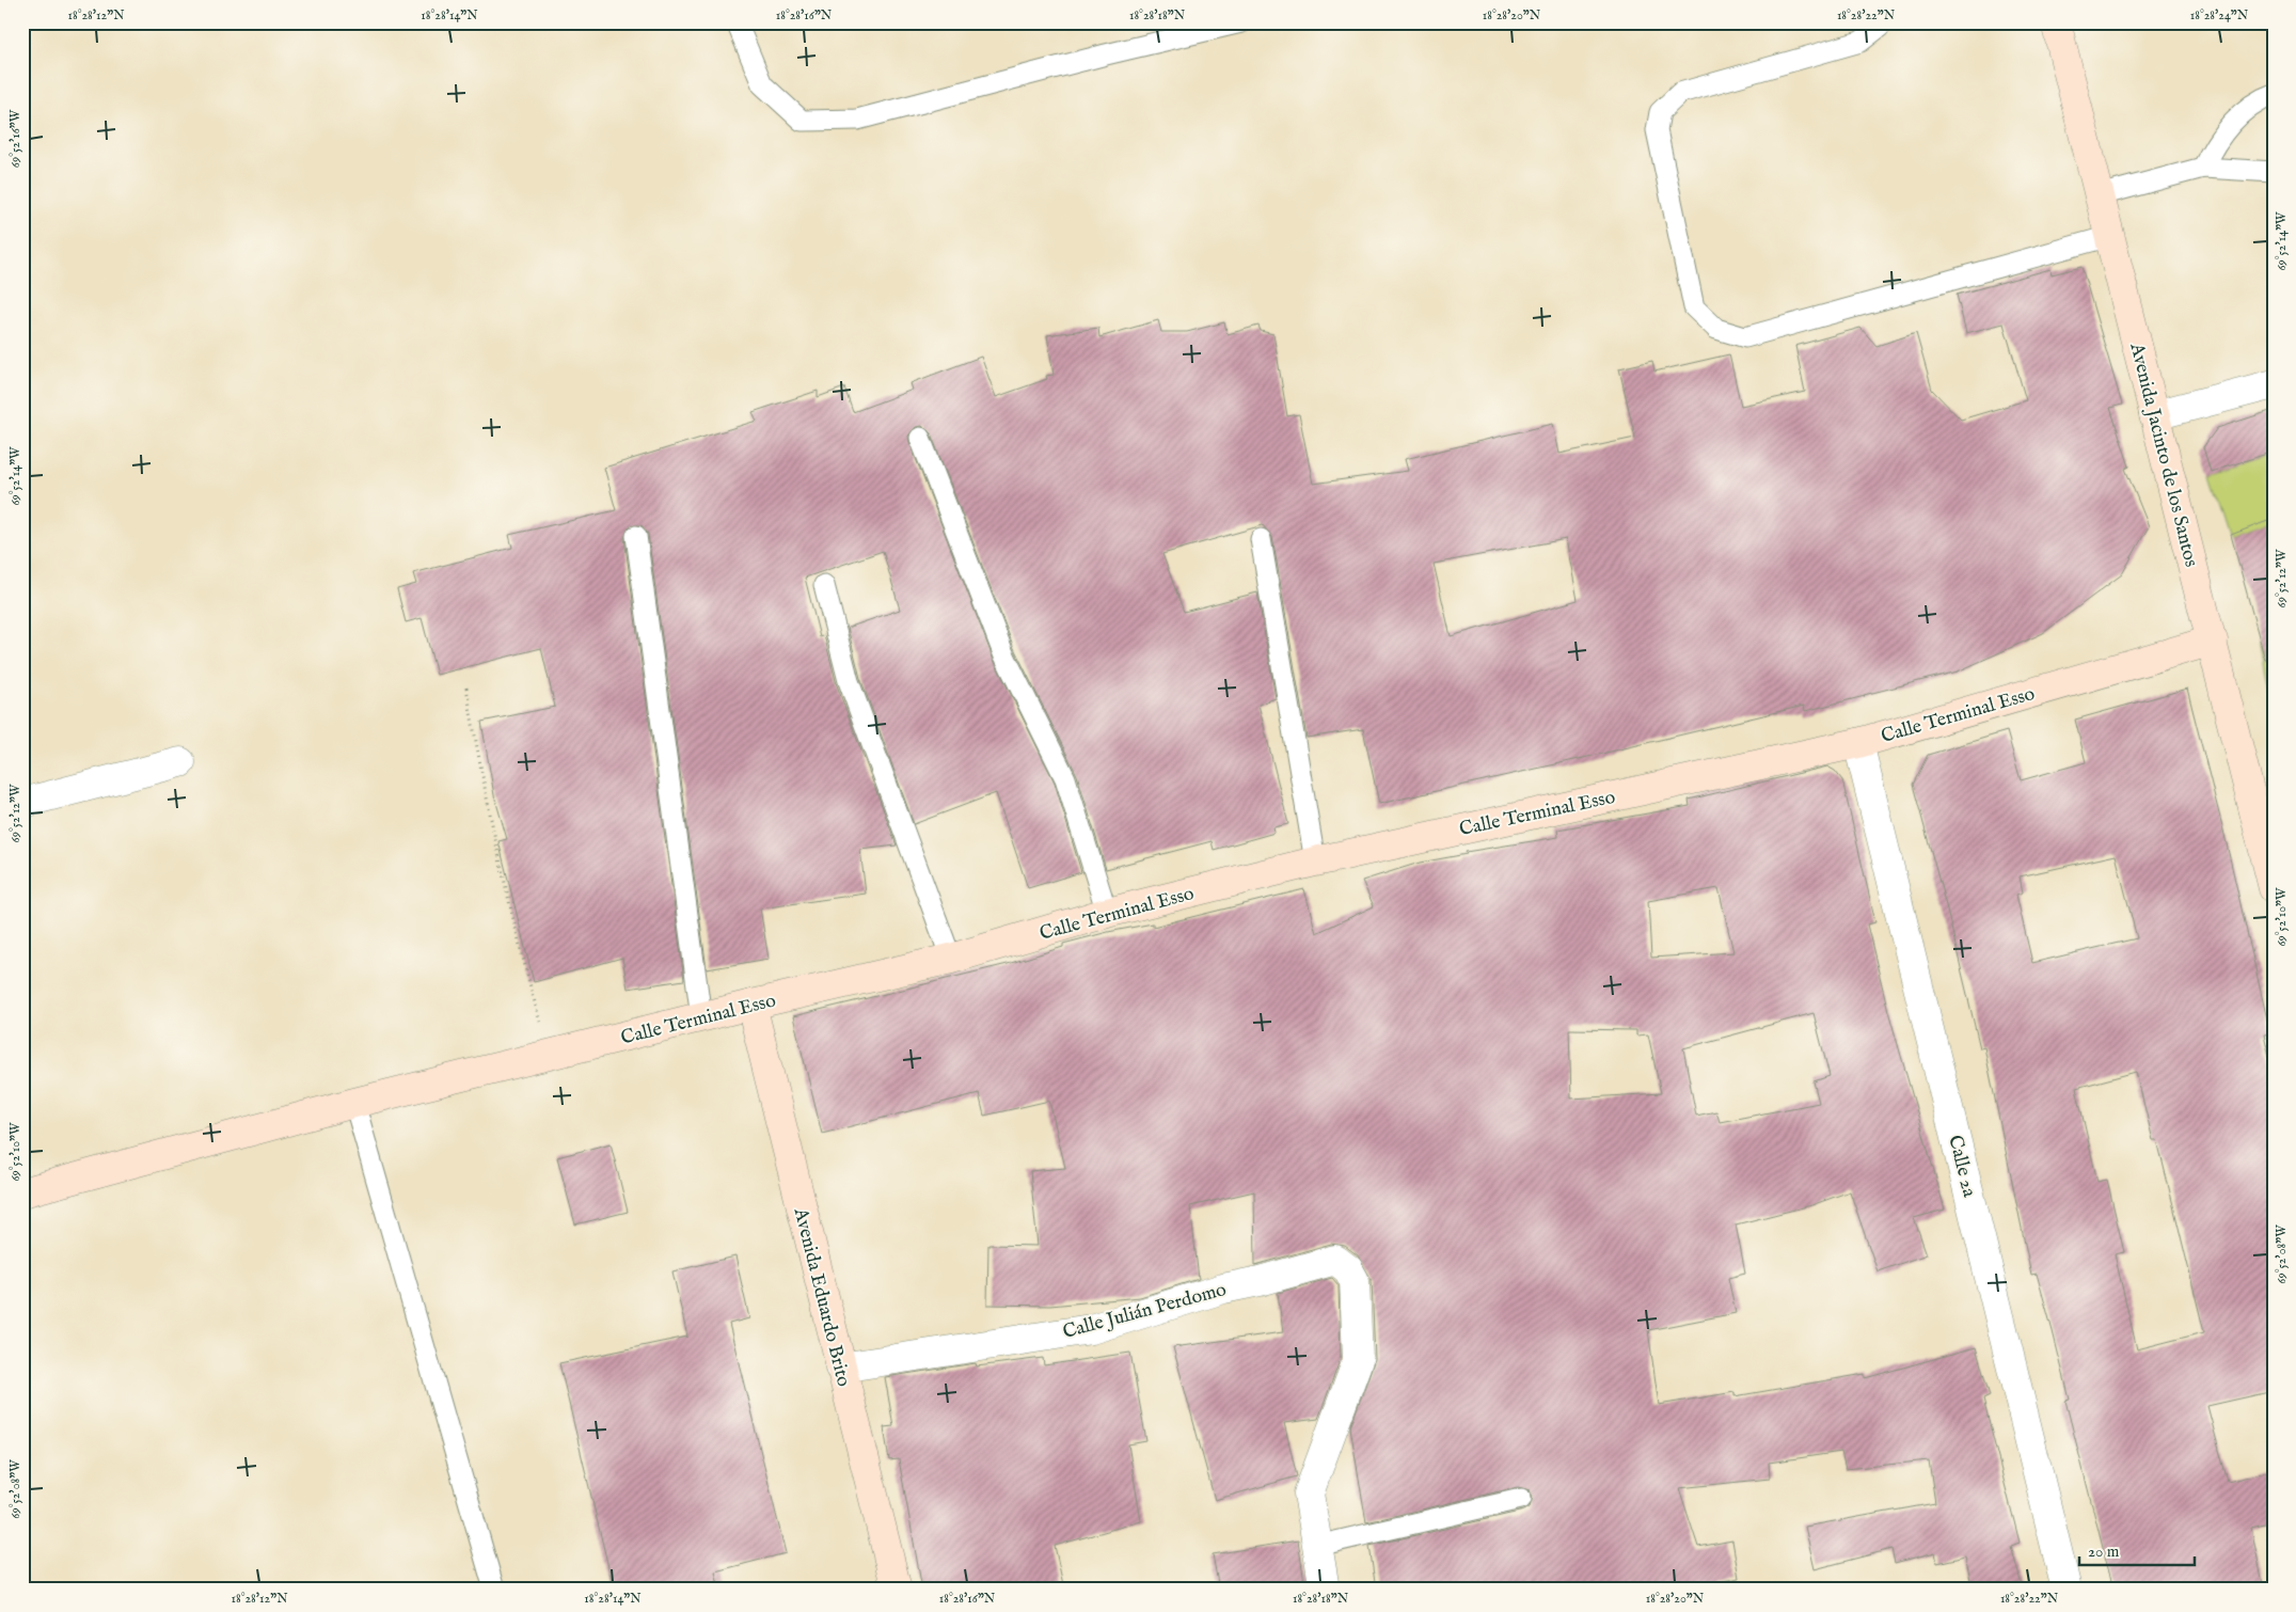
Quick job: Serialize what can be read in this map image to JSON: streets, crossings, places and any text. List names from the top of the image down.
{
  "streets": {
    "street": [
      "Avenida Jacinto de los Santos",
      "Calle Terminal Esso",
      "Calle 2a",
      "Avenida Eduardo Brito",
      "Calle Julián Perdomo"
    ]
  },
  "crossings": [
    ["Avenida Jacinto de los Santos", "Calle Terminal Esso"],
    ["Calle Terminal Esso", "Calle 2a"],
    ["Calle Terminal Esso", "Avenida Eduardo Brito"],
    ["Avenida Eduardo Brito", "Calle Julián Perdomo"]
  ],
  "scale_bar": "20 m",
  "coordinates": [
    "18°28'12\"N",
    "18°28'14\"N",
    "18°28'16\"N",
    "18°28'18\"N",
    "18°28'20\"N",
    "18°28'22\"N",
    "18°28'24\"N",
    "69°52'16\"W",
    "69°52'14\"W",
    "69°52'12\"W",
    "69°52'10\"W",
    "69°52'08\"W"
  ]
}
